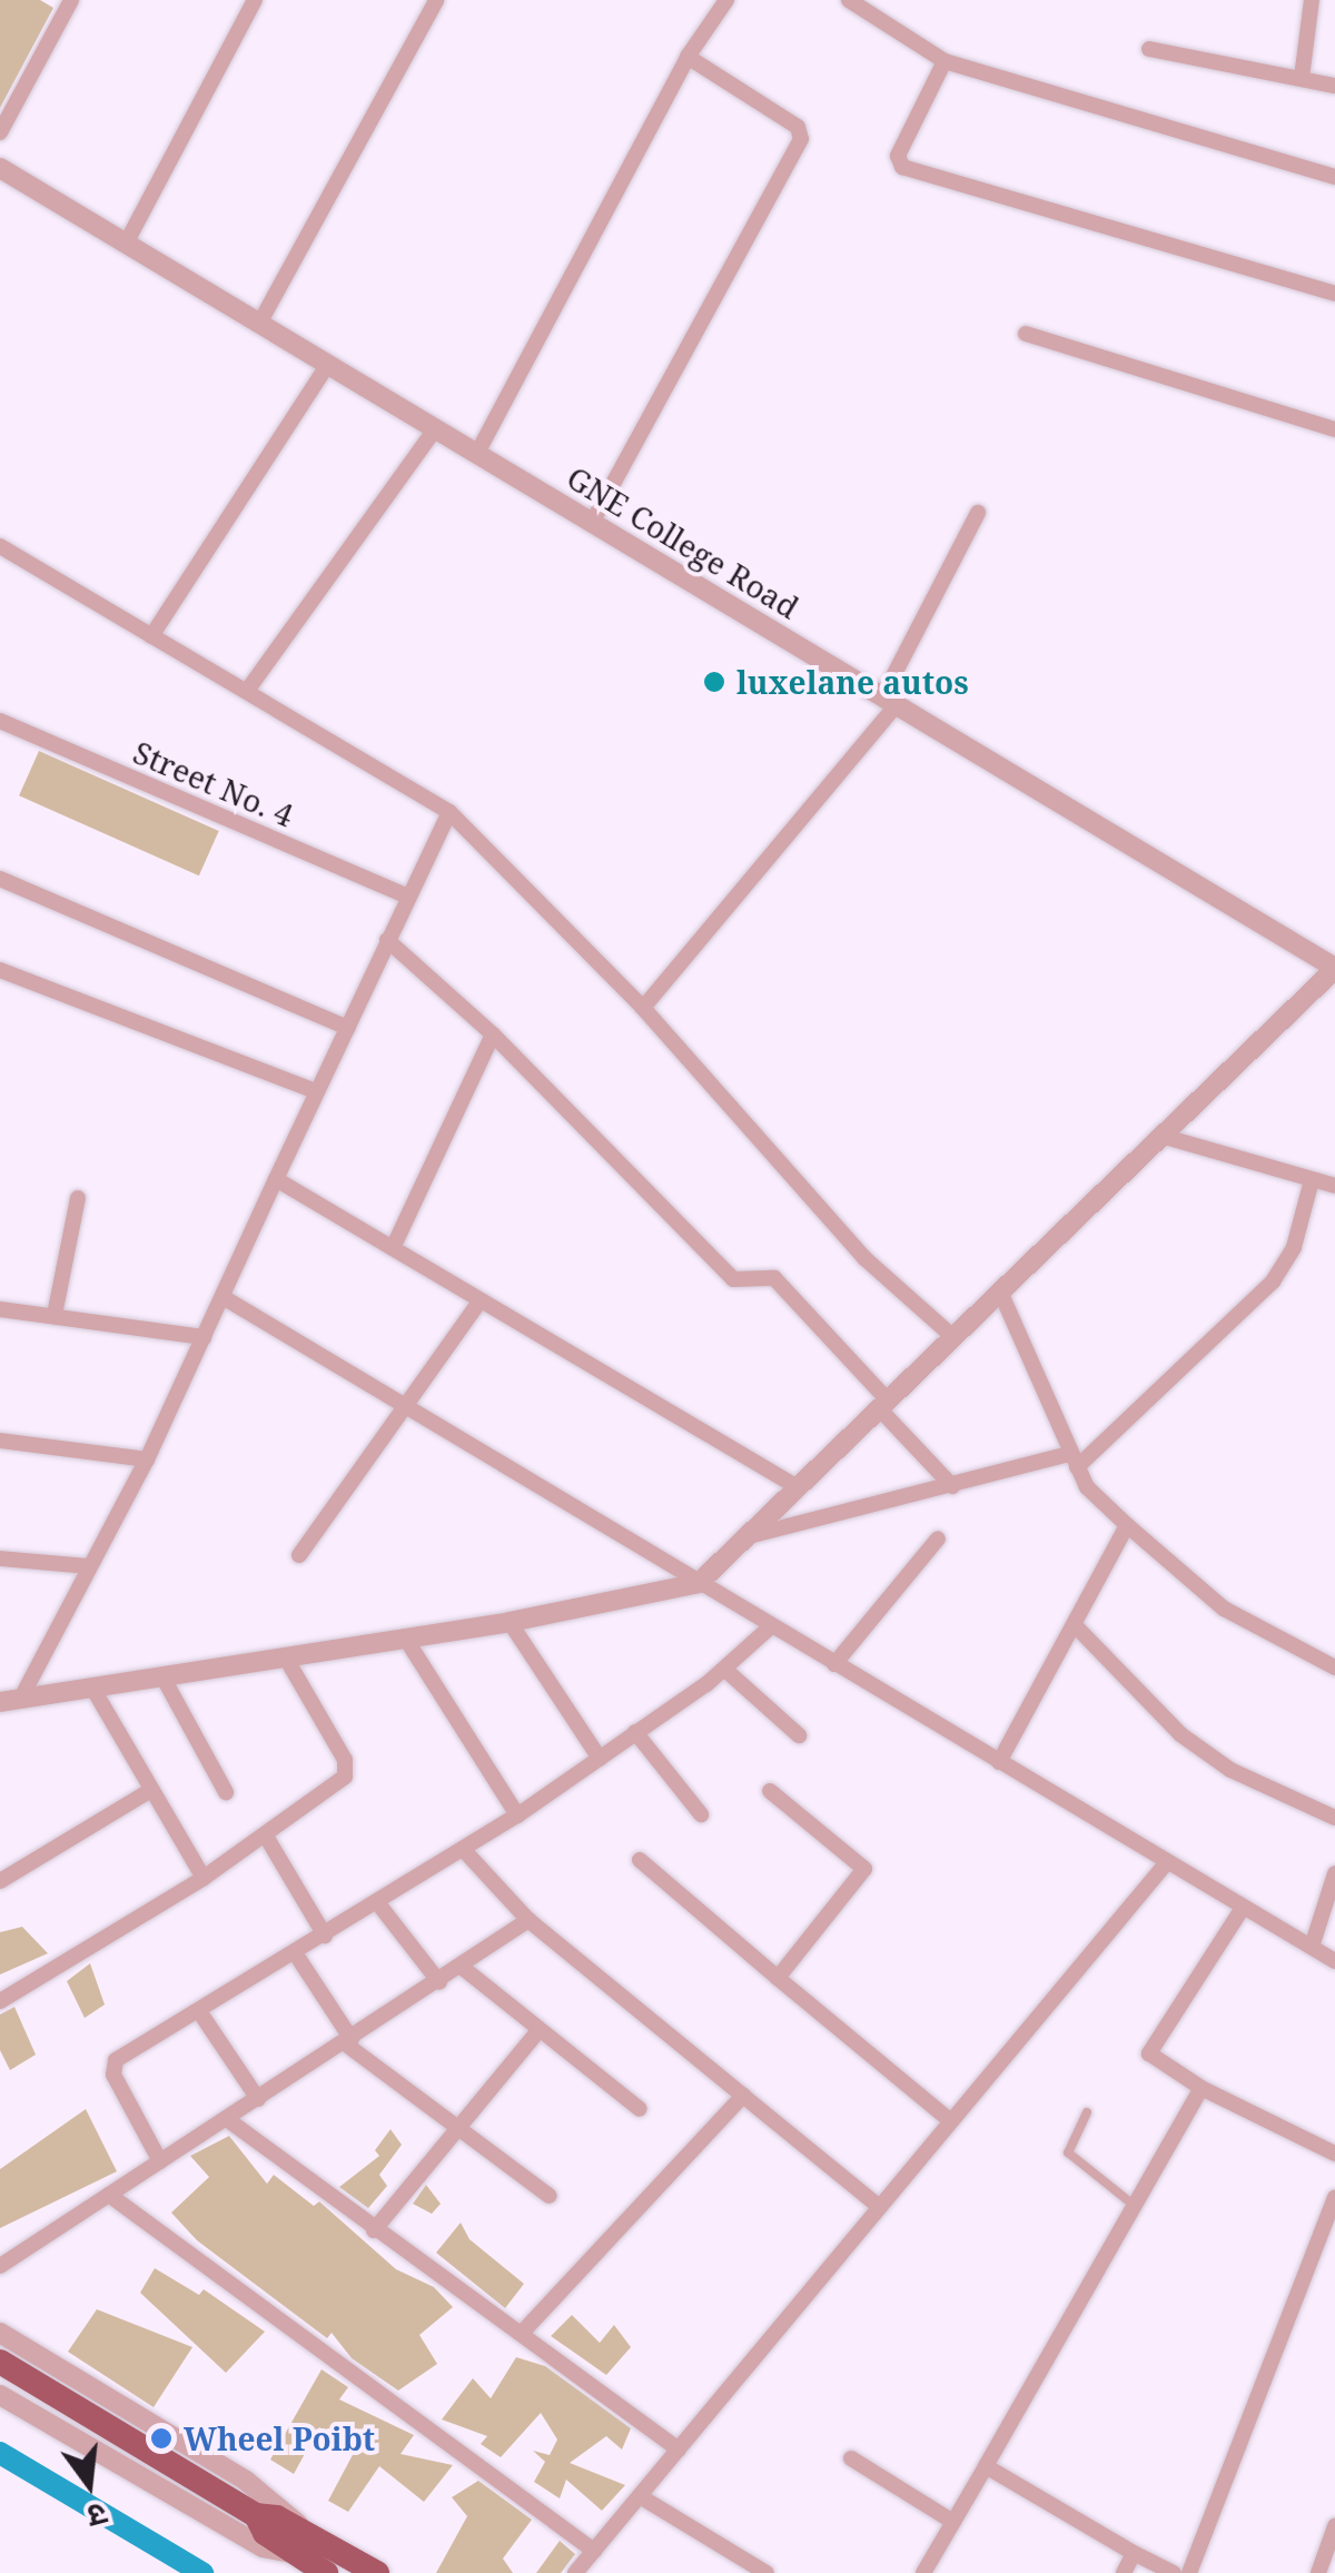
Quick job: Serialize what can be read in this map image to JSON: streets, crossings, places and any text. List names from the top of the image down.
{
  "streets": {
    "street": ["GNE College Road", "Street No. 4"]
  },
  "places": ["luxelane autos", "Wheel Poibt"],
  "north": "bottom"
}
